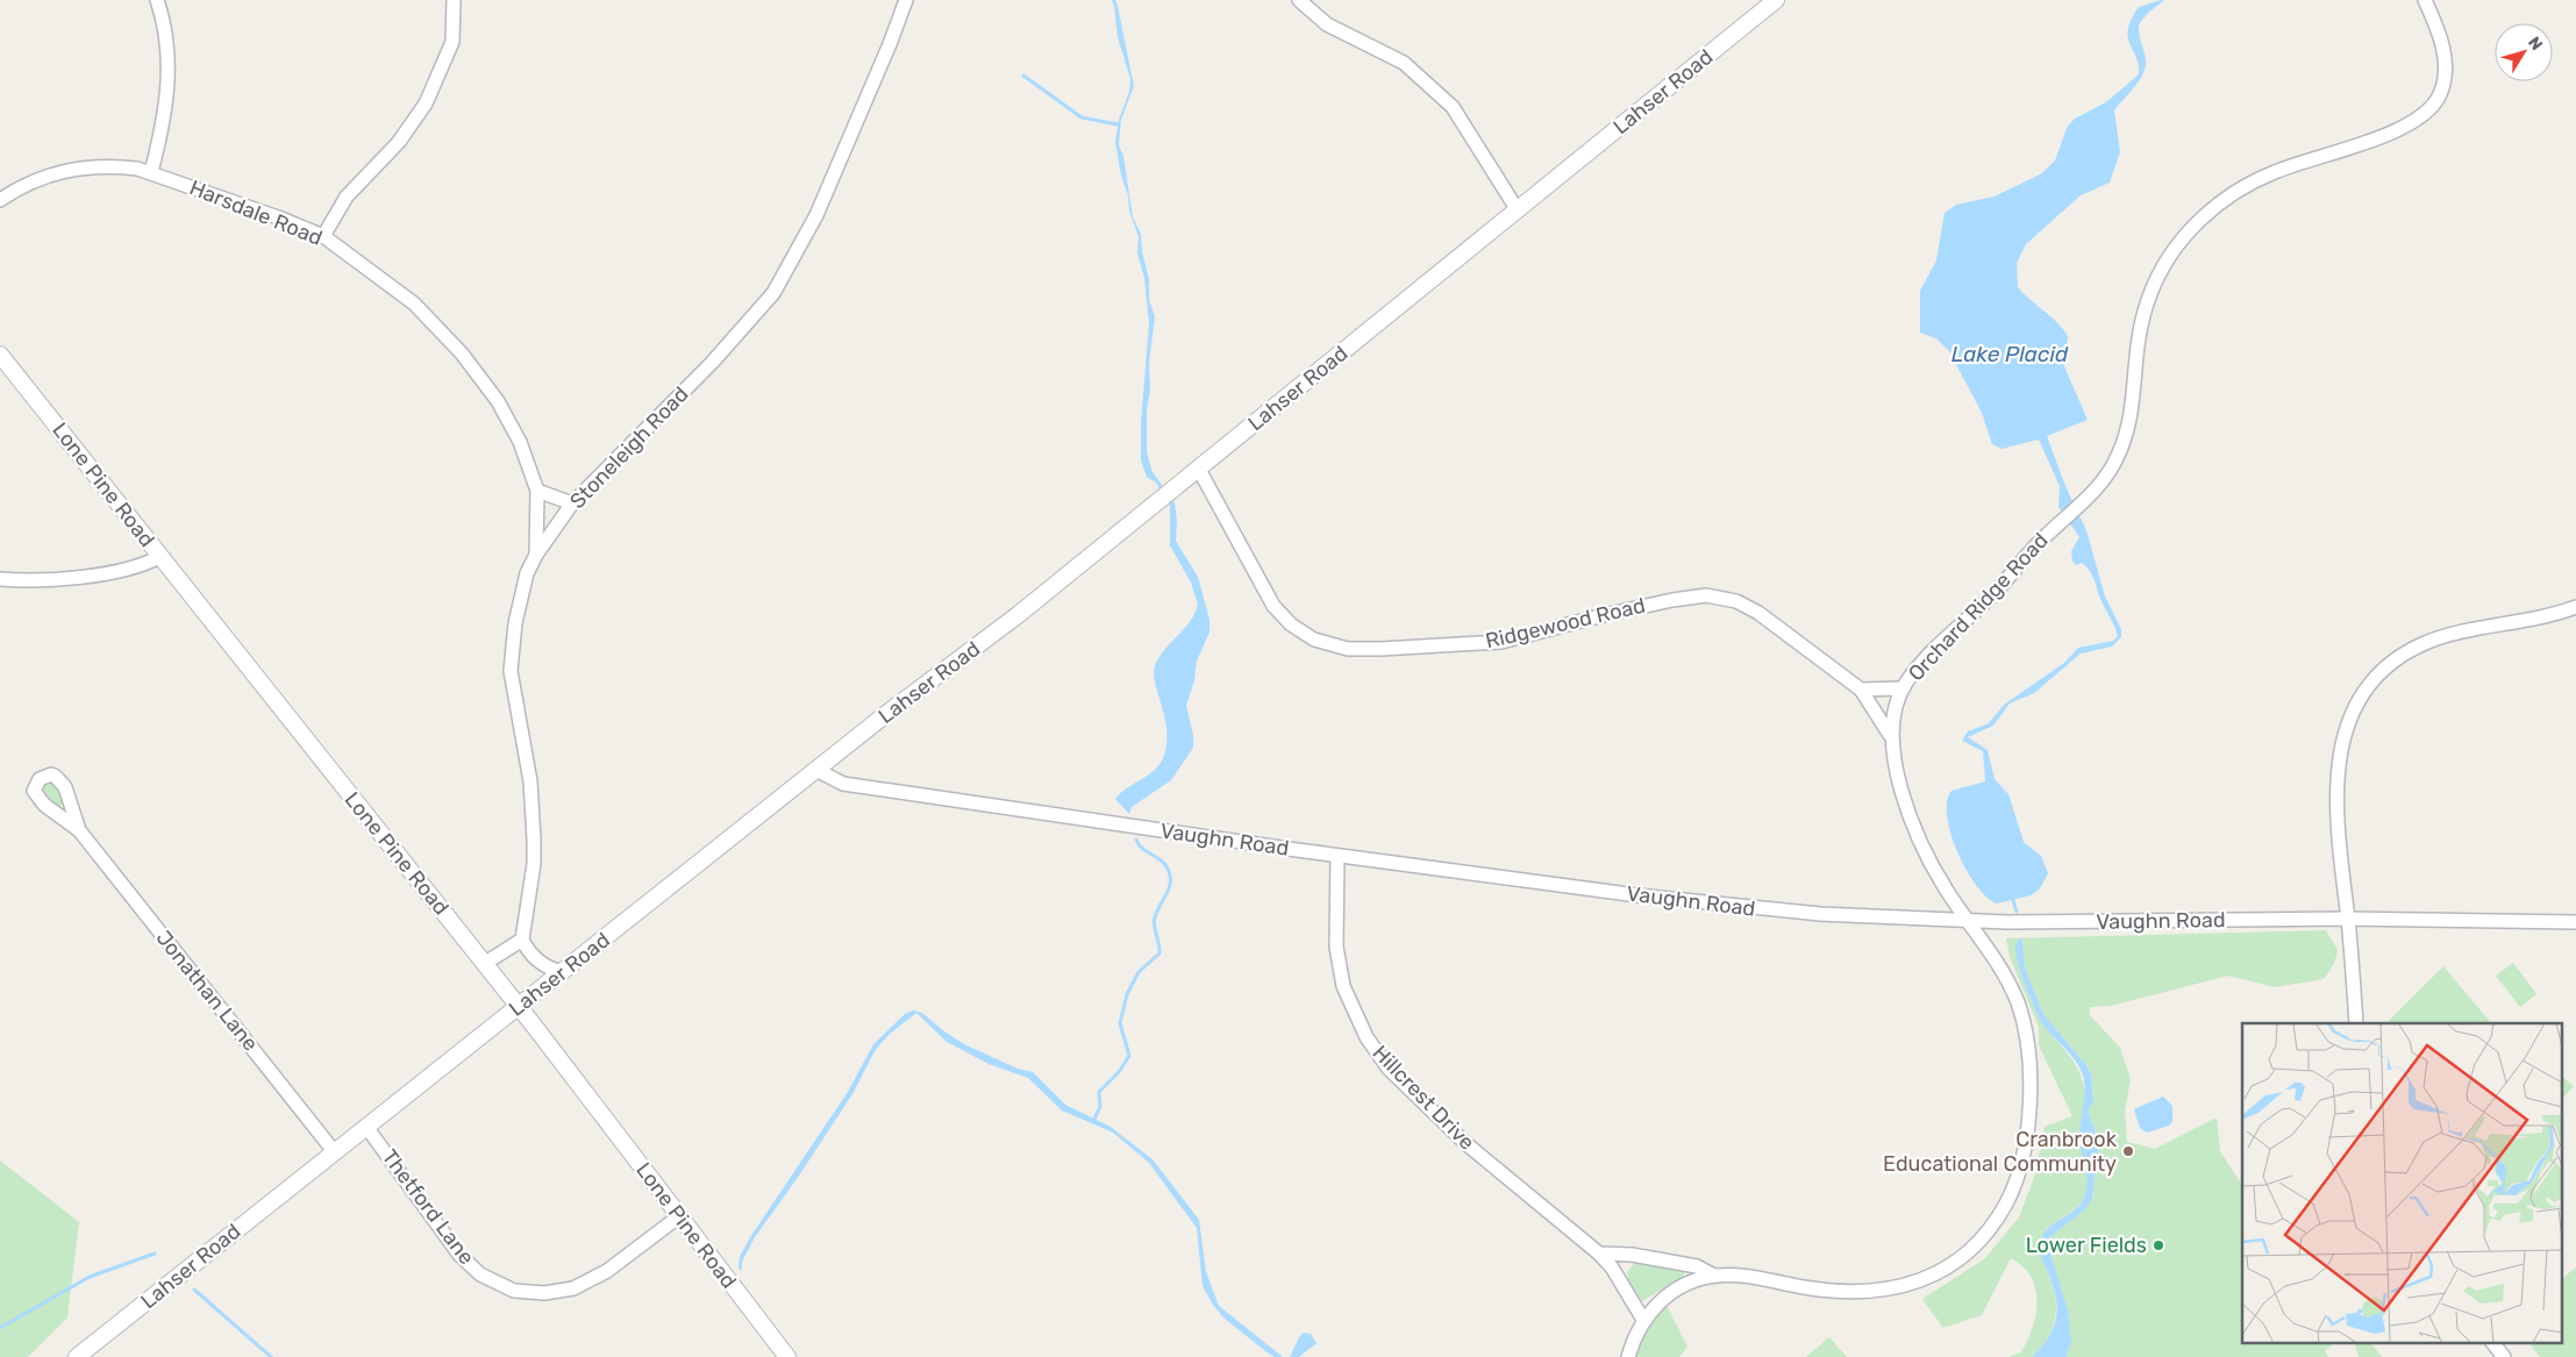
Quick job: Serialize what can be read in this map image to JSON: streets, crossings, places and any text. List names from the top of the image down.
{
  "streets": {
    "street": [
      "Lahser Road",
      "Harsdale Road",
      "Stoneleigh Road",
      "Lone Pine Road",
      "Orchard Ridge Road",
      "Ridgewood Road",
      "Vaughn Road",
      "Jonathan Lane",
      "Hillcrest Drive",
      "Thetford Lane"
    ]
  },
  "crossings": [
    ["Lahser Road", "Lone Pine Road"],
    ["Lahser Road", "Ridgewood Road"],
    ["Lahser Road", "Vaughn Road"],
    ["Lahser Road", "Jonathan Lane"],
    ["Lahser Road", "Thetford Lane"],
    ["Harsdale Road", "Stoneleigh Road"],
    ["Lone Pine Road", "Thetford Lane"],
    ["Orchard Ridge Road", "Ridgewood Road"],
    ["Orchard Ridge Road", "Vaughn Road"],
    ["Orchard Ridge Road", "Hillcrest Drive"],
    ["Vaughn Road", "Hillcrest Drive"]
  ],
  "water": ["Lake Placid"],
  "places": ["Cranbrook Educational Community", "Lower Fields"],
  "north": "top right"
}
